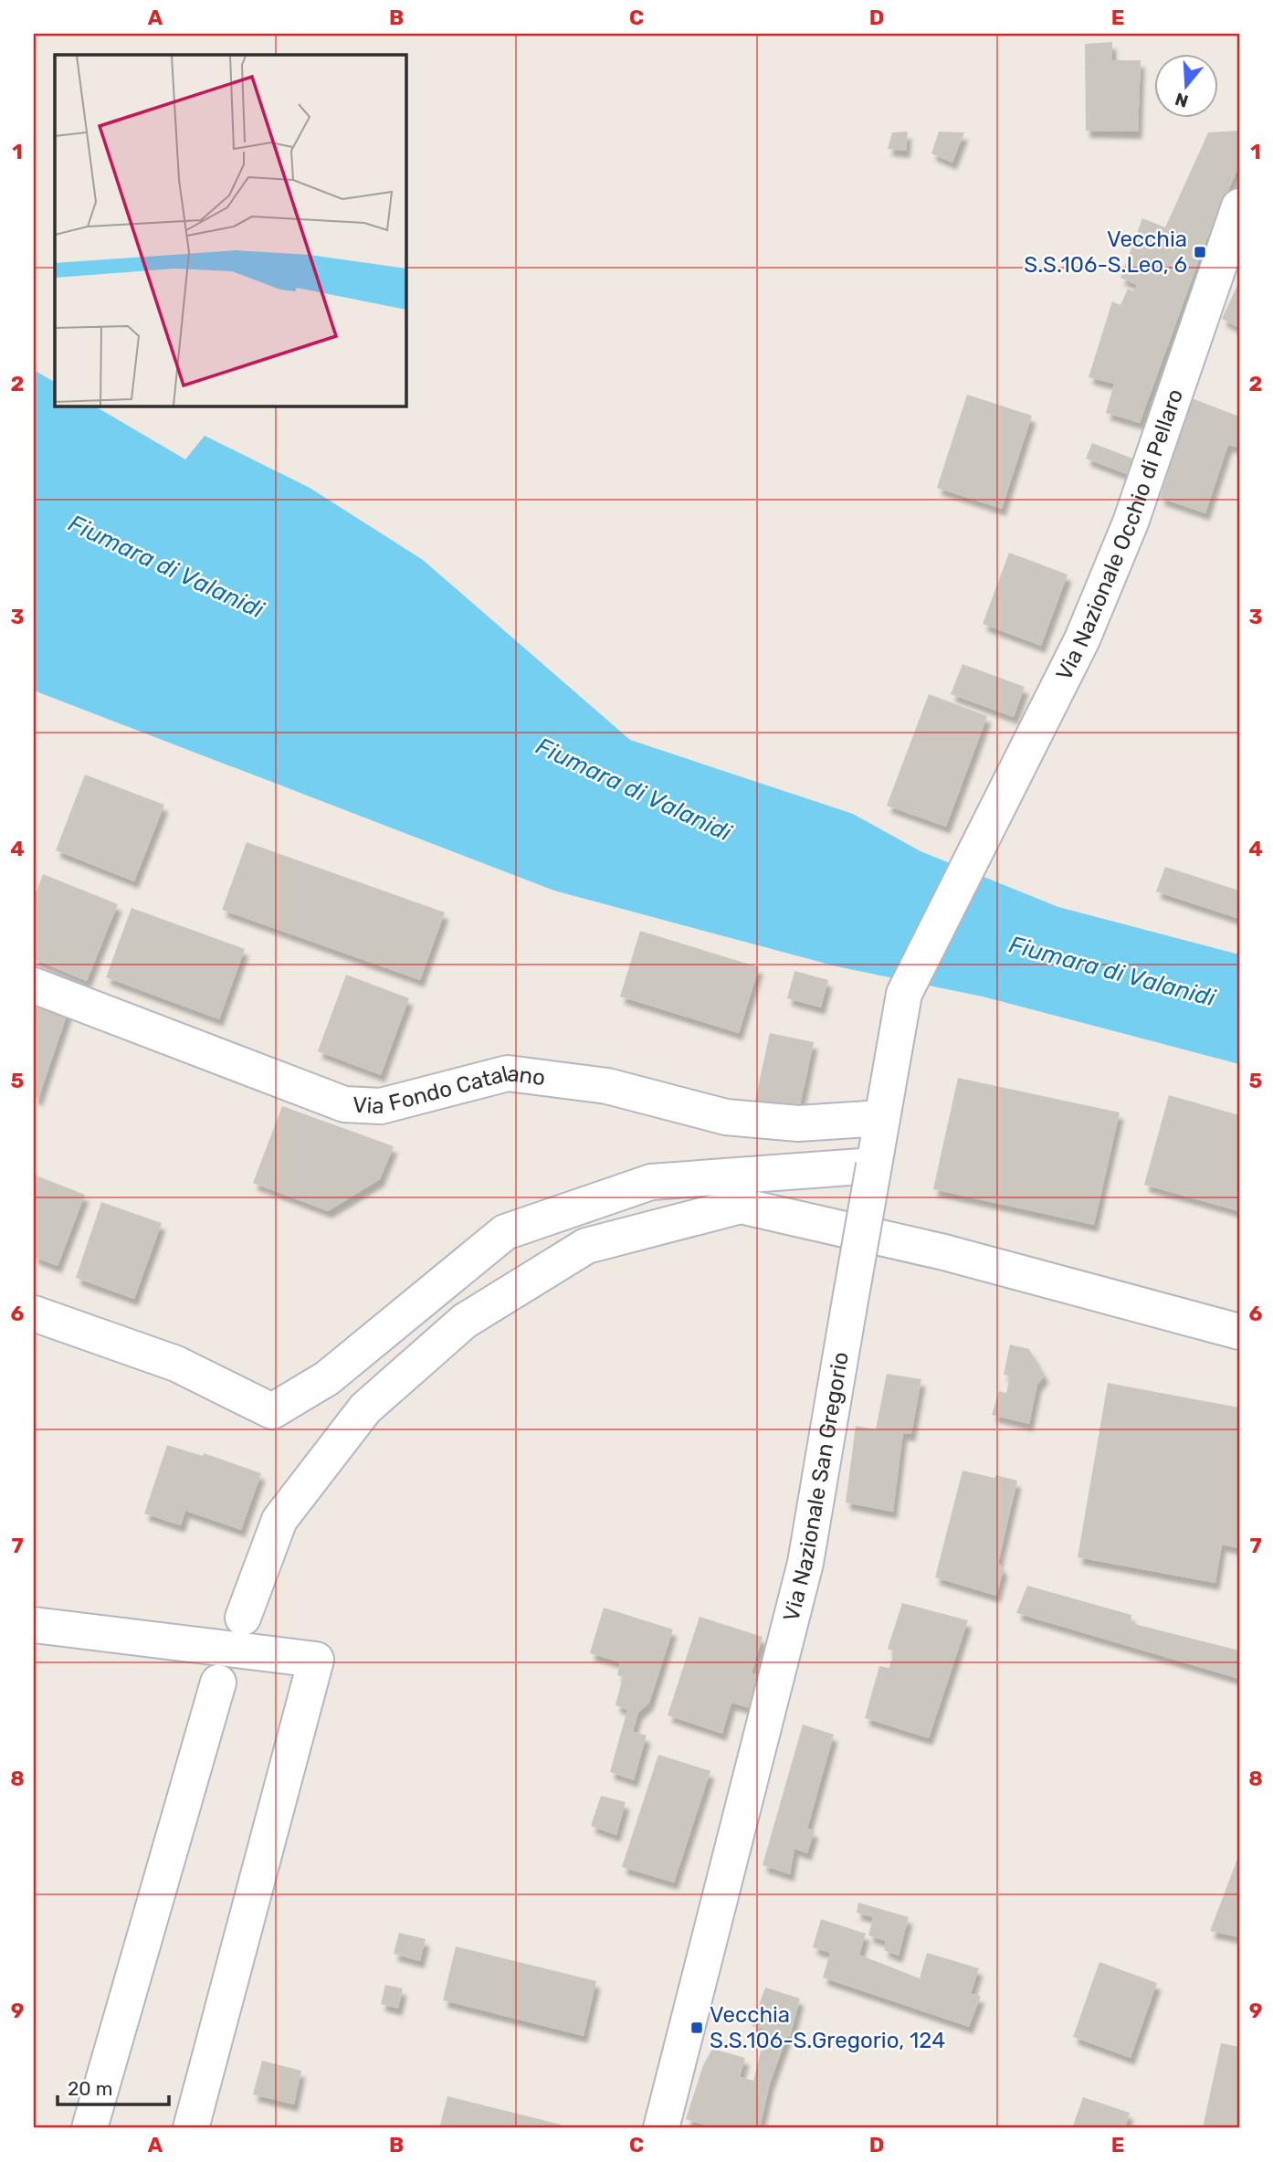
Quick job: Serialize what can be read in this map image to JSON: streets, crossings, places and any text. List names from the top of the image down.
{
  "streets": {
    "street": ["Via Nazionale Occhio di Pellaro", "Via Fondo Catalano", "Via Nazionale San Gregorio"]
  },
  "crossings": [
    ["Via Nazionale Occhio di Pellaro", "Via Nazionale San Gregorio"],
    ["Via Fondo Catalano", "Via Nazionale San Gregorio"]
  ],
  "water": ["Fiumara di Valanidi"],
  "places": {
    "transit": ["Vecchia S.S.106-S.Leo, 6", "Vecchia S.S.106-S.Gregorio, 124"]
  },
  "scale_bar": "20 m",
  "north": "bottom",
  "grid": {
    "columns": [
      "A",
      "B",
      "C",
      "D",
      "E"
    ],
    "rows": [
      "1",
      "2",
      "3",
      "4",
      "5",
      "6",
      "7",
      "8",
      "9"
    ]
  }
}
